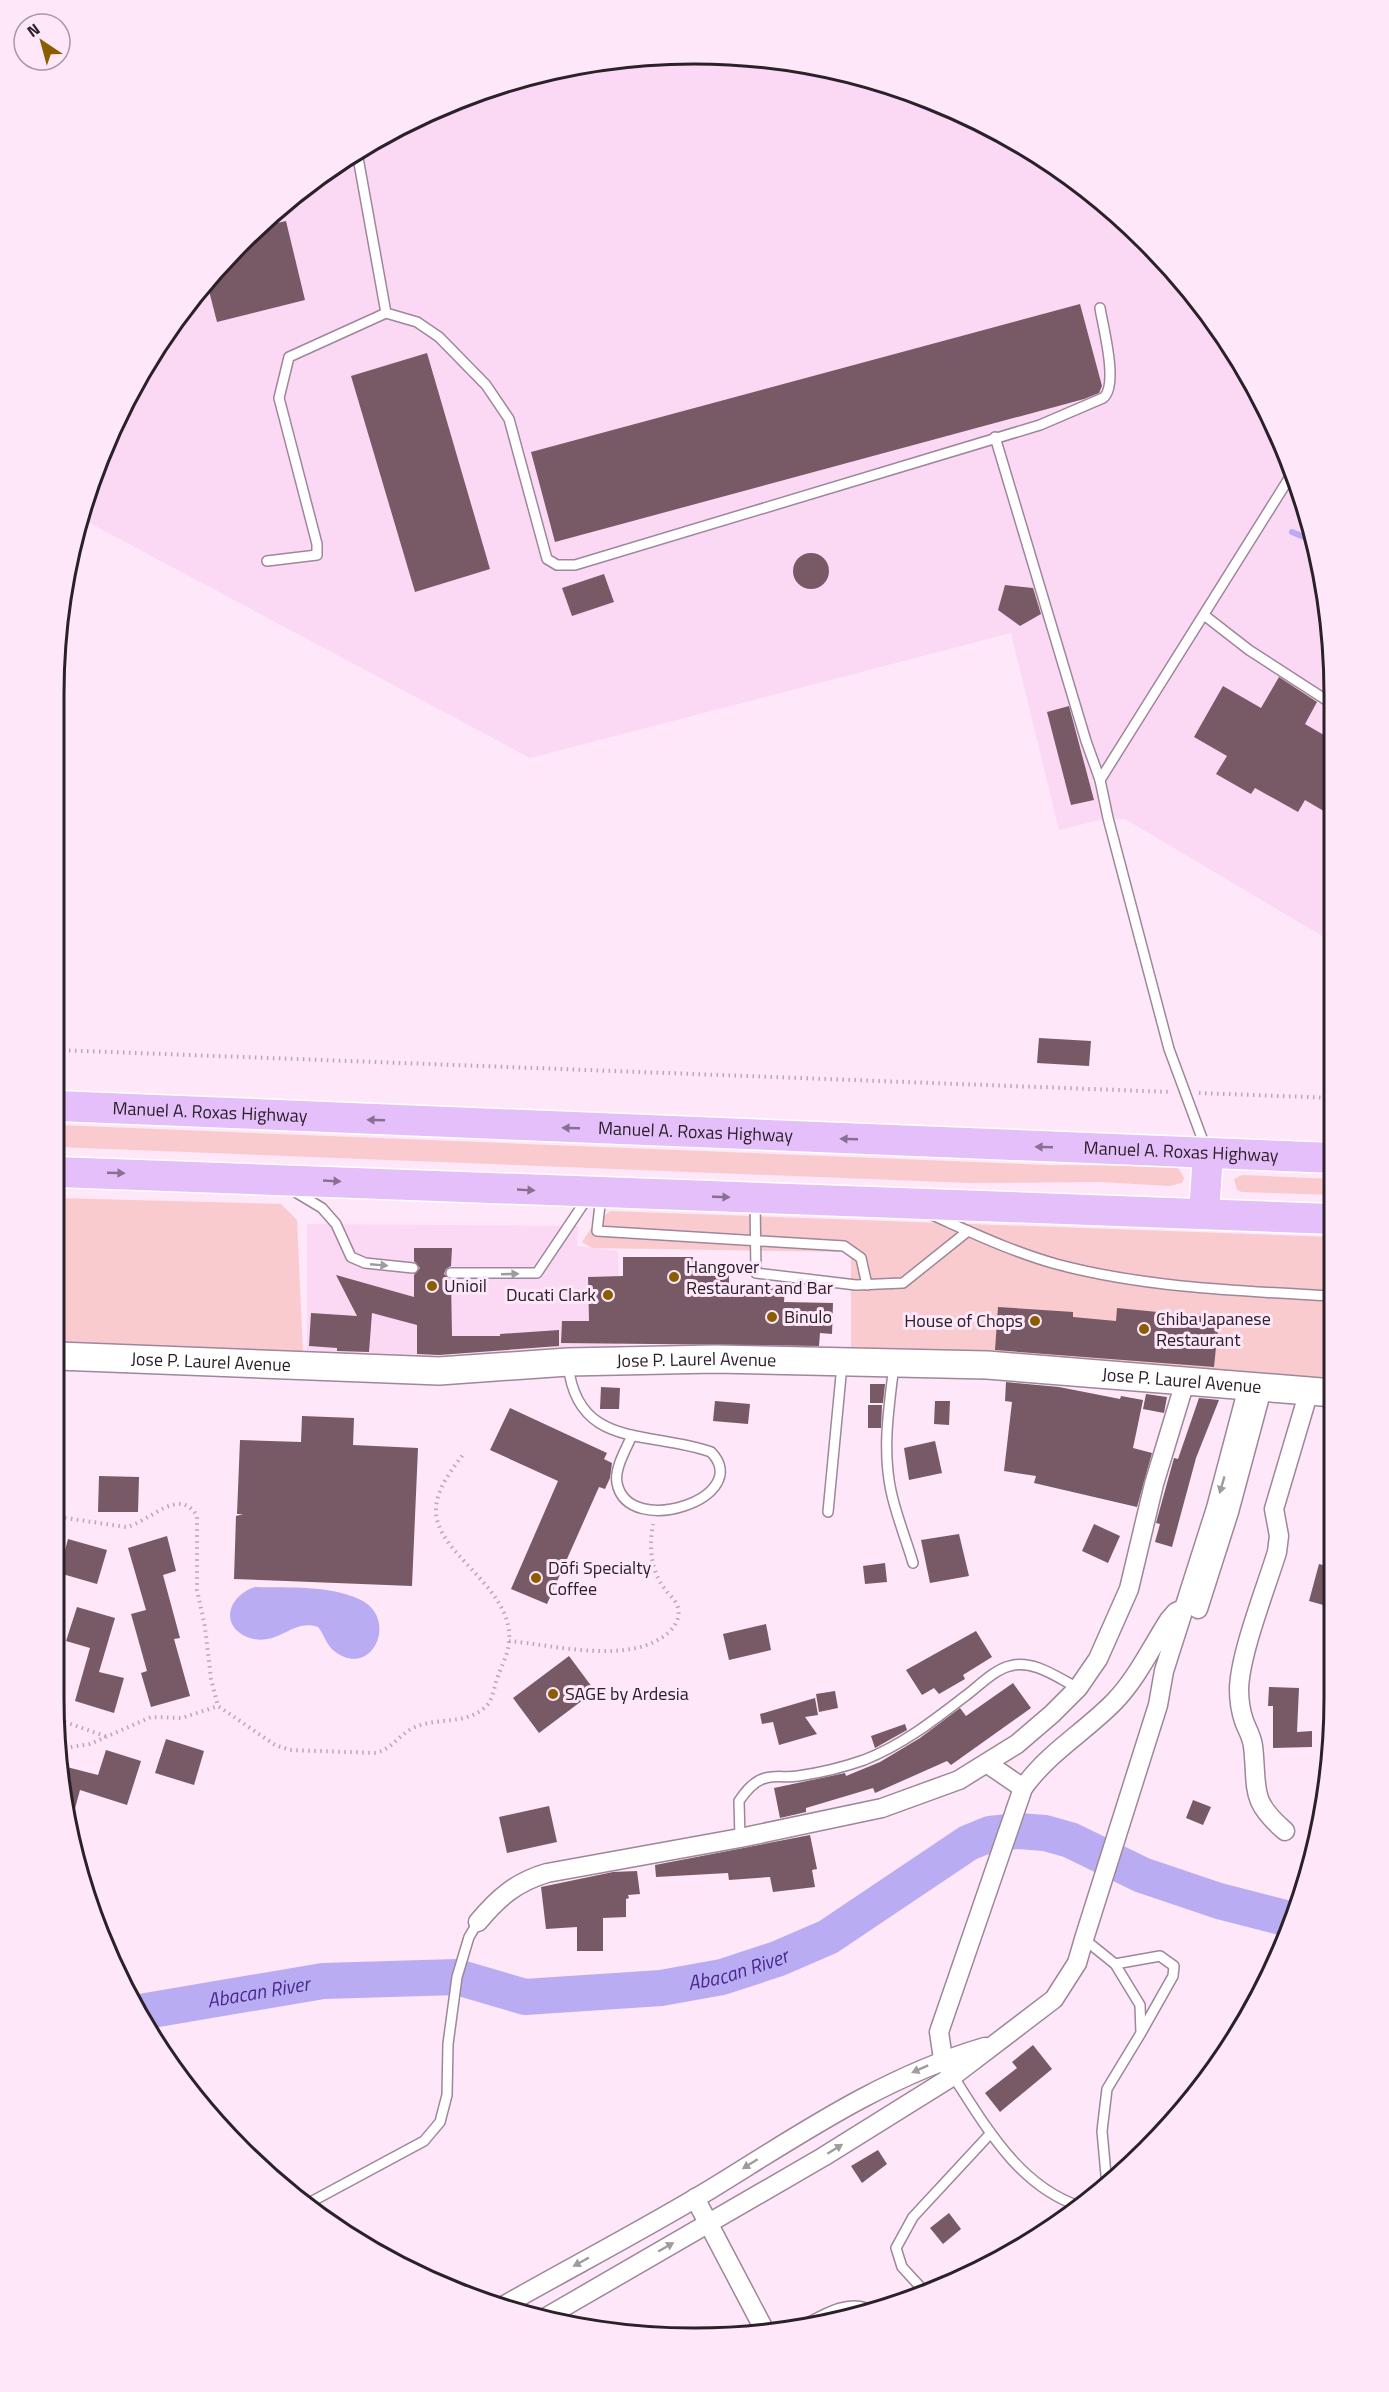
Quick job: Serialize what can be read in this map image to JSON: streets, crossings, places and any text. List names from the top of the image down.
{
  "streets": {
    "main road": ["Manuel A. Roxas Highway"],
    "street": ["Jose P. Laurel Avenue"]
  },
  "water": ["Abacan River"],
  "places": [
    "Hangover Restaurant and Bar",
    "Unioil",
    "Ducati Clark",
    "Binulo",
    "House of Chops",
    "Chiba Japanese Restaurant",
    "Dōfi Specialty Coffee",
    "SAGE by Ardesia"
  ],
  "north": "top left"
}
